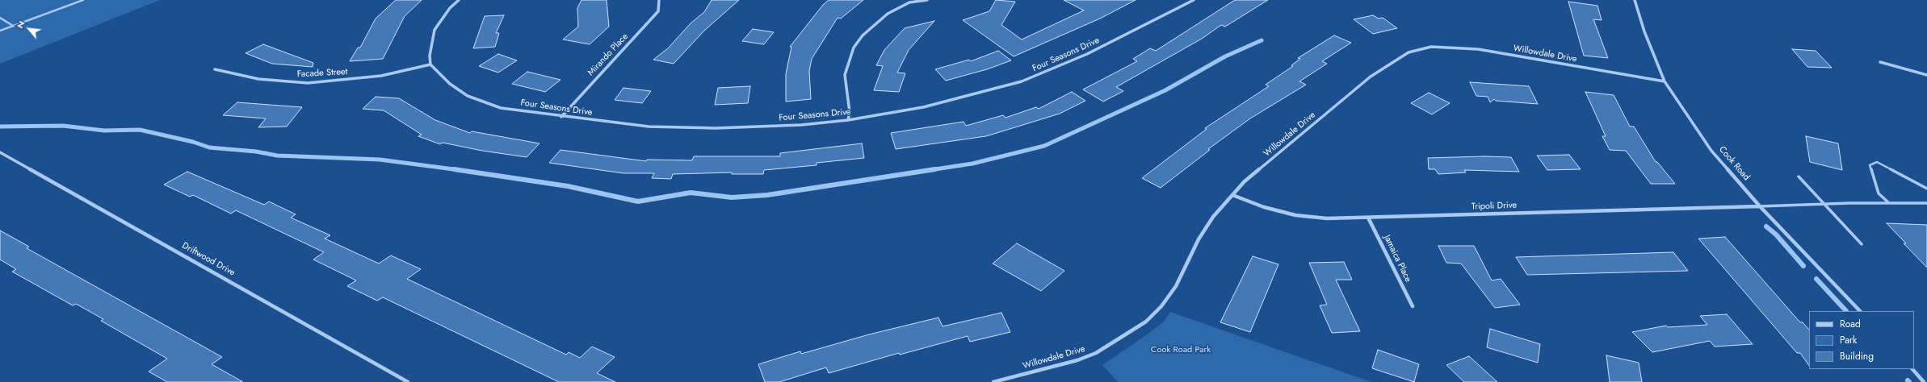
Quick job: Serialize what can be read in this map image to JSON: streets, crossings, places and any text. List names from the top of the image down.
{
  "streets": {
    "street": [
      "Willowdale Drive",
      "Mirando Place",
      "Four Seasons Drive",
      "Facade Street",
      "Cook Road",
      "Tripoli Drive",
      "Jamaica Place",
      "Driftwood Drive"
    ]
  },
  "crossings": [
    ["Willowdale Drive", "Cook Road"],
    ["Willowdale Drive", "Tripoli Drive"],
    ["Mirando Place", "Four Seasons Drive"],
    ["Four Seasons Drive", "Facade Street"],
    ["Cook Road", "Tripoli Drive"],
    ["Tripoli Drive", "Jamaica Place"]
  ],
  "parks": ["Cook Road Park"],
  "legend": ["Road", "Park", "Building"],
  "north": "top left"
}
